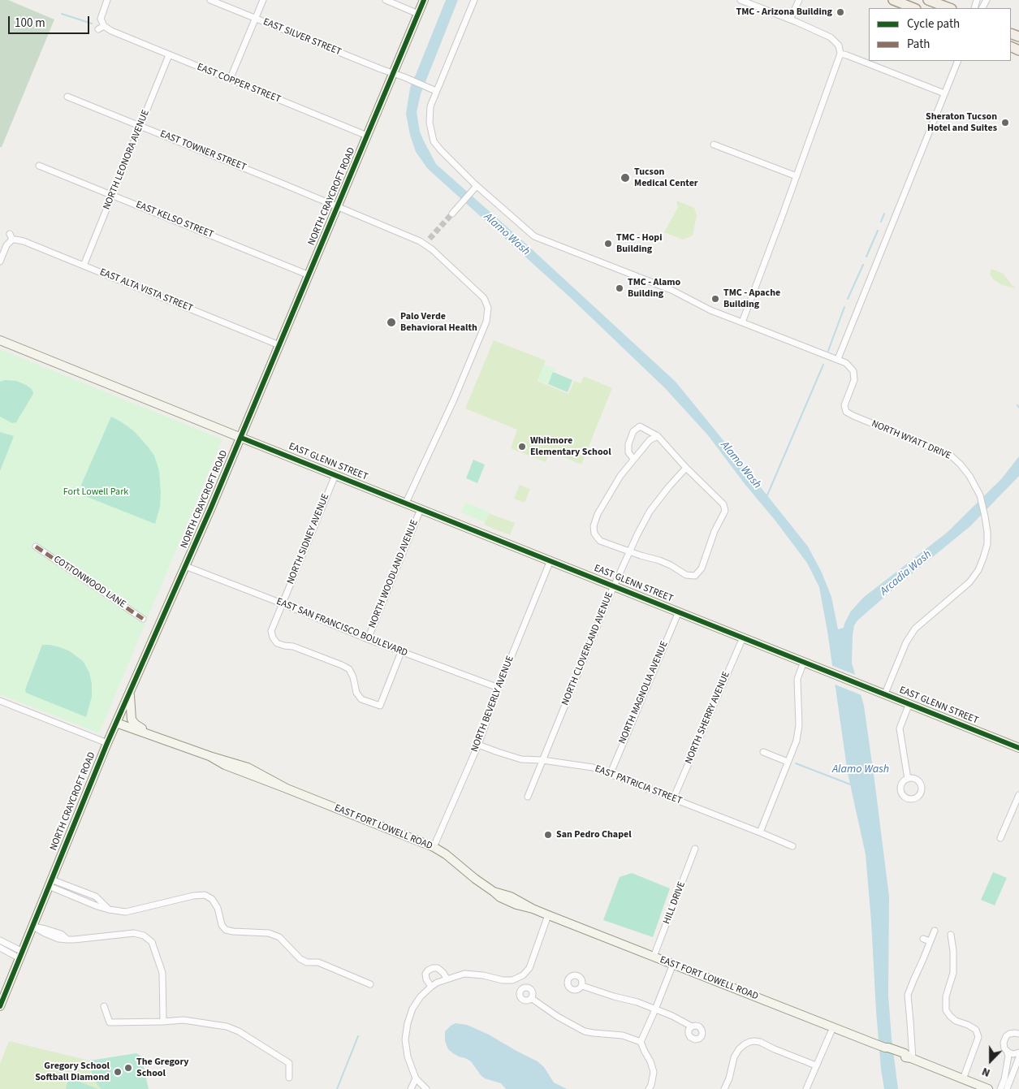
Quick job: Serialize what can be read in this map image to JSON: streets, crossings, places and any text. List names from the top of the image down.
{
  "streets": {
    "street": [
      "EAST SILVER STREET",
      "EAST COPPER STREET",
      "EAST TOWNER STREET",
      "NORTH LEONORA AVENUE",
      "NORTH CRAYCROFT ROAD",
      "EAST KELSO STREET",
      "EAST ALTA VISTA STREET",
      "NORTH WYATT DRIVE",
      "EAST GLENN STREET",
      "NORTH SIDNEY AVENUE",
      "NORTH WOODLAND AVENUE",
      "COTTONWOOD LANE",
      "EAST SAN FRANCISCO BOULEVARD",
      "NORTH CLOVERLAND AVENUE",
      "NORTH MAGNOLIA AVENUE",
      "NORTH BEVERLY AVENUE",
      "NORTH SHERRY AVENUE",
      "EAST PATRICIA STREET",
      "EAST FORT LOWELL ROAD",
      "HILL DRIVE"
    ]
  },
  "crossings": [
    ["EAST SILVER STREET", "NORTH CRAYCROFT ROAD"],
    ["EAST SILVER STREET", "NORTH WYATT DRIVE"],
    ["EAST COPPER STREET", "NORTH LEONORA AVENUE"],
    ["EAST COPPER STREET", "NORTH CRAYCROFT ROAD"],
    ["EAST TOWNER STREET", "NORTH LEONORA AVENUE"],
    ["EAST TOWNER STREET", "NORTH CRAYCROFT ROAD"],
    ["EAST TOWNER STREET", "EAST GLENN STREET"],
    ["NORTH LEONORA AVENUE", "EAST KELSO STREET"],
    ["NORTH LEONORA AVENUE", "EAST ALTA VISTA STREET"],
    ["NORTH CRAYCROFT ROAD", "EAST KELSO STREET"],
    ["NORTH CRAYCROFT ROAD", "EAST ALTA VISTA STREET"],
    ["NORTH CRAYCROFT ROAD", "EAST GLENN STREET"],
    ["NORTH CRAYCROFT ROAD", "EAST SAN FRANCISCO BOULEVARD"],
    ["NORTH CRAYCROFT ROAD", "EAST FORT LOWELL ROAD"],
    ["NORTH WYATT DRIVE", "EAST GLENN STREET"],
    ["EAST GLENN STREET", "NORTH SIDNEY AVENUE"],
    ["EAST GLENN STREET", "NORTH WOODLAND AVENUE"],
    ["EAST GLENN STREET", "NORTH CLOVERLAND AVENUE"],
    ["EAST GLENN STREET", "NORTH MAGNOLIA AVENUE"],
    ["EAST GLENN STREET", "NORTH BEVERLY AVENUE"],
    ["EAST GLENN STREET", "NORTH SHERRY AVENUE"],
    ["NORTH SIDNEY AVENUE", "EAST SAN FRANCISCO BOULEVARD"],
    ["NORTH WOODLAND AVENUE", "EAST SAN FRANCISCO BOULEVARD"],
    ["EAST SAN FRANCISCO BOULEVARD", "NORTH BEVERLY AVENUE"],
    ["NORTH CLOVERLAND AVENUE", "EAST PATRICIA STREET"],
    ["NORTH MAGNOLIA AVENUE", "EAST PATRICIA STREET"],
    ["NORTH BEVERLY AVENUE", "EAST PATRICIA STREET"],
    ["NORTH BEVERLY AVENUE", "EAST FORT LOWELL ROAD"],
    ["NORTH SHERRY AVENUE", "EAST PATRICIA STREET"],
    ["EAST FORT LOWELL ROAD", "HILL DRIVE"]
  ],
  "water": ["Alamo Wash", "Arcadia Wash"],
  "parks": ["Fort Lowell Park"],
  "places": [
    "TMC - Arizona Building",
    "Sheraton Tucson Hotel and Suites",
    "Tucson Medical Center",
    "TMC - Hopi Building",
    "TMC - Alamo Building",
    "TMC - Apache Building",
    "Palo Verde Behavioral Health",
    "Whitmore Elementary School",
    "San Pedro Chapel",
    "The Gregory School",
    "Gregory School Softball Diamond"
  ],
  "legend": ["Cycle path", "Path"],
  "scale_bar": "100 m",
  "north": "bottom"
}
